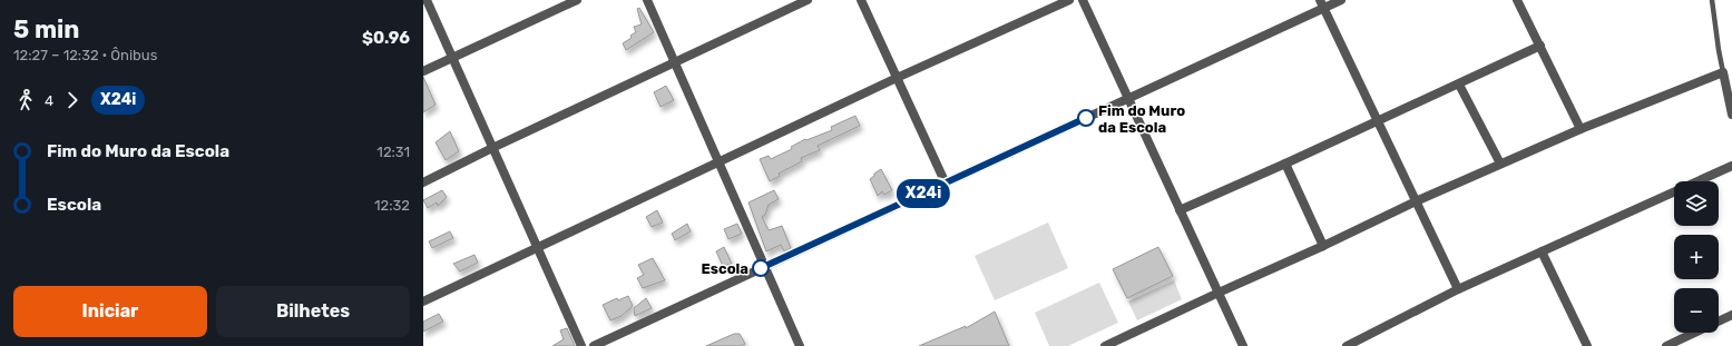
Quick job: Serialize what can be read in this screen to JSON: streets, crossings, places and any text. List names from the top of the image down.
{
  "places": ["Fim do Muro da Escola", "Escola"],
  "lines": ["bus line X24i"],
  "page": {
    "heading": ["5 min", "12:27 – 12:32 · Ônibus", "$0.96"],
    "on_map": "X24i",
    "legs": ["4", "X24i"],
    "list": [
      {
        "name": "Fim do Muro da Escola",
        "value": "12:31"
      },
      {
        "name": "Escola",
        "value": "12:32"
      }
    ],
    "map_buttons": ["+", "−"],
    "buttons": ["Iniciar", "Bilhetes"]
  }
}
